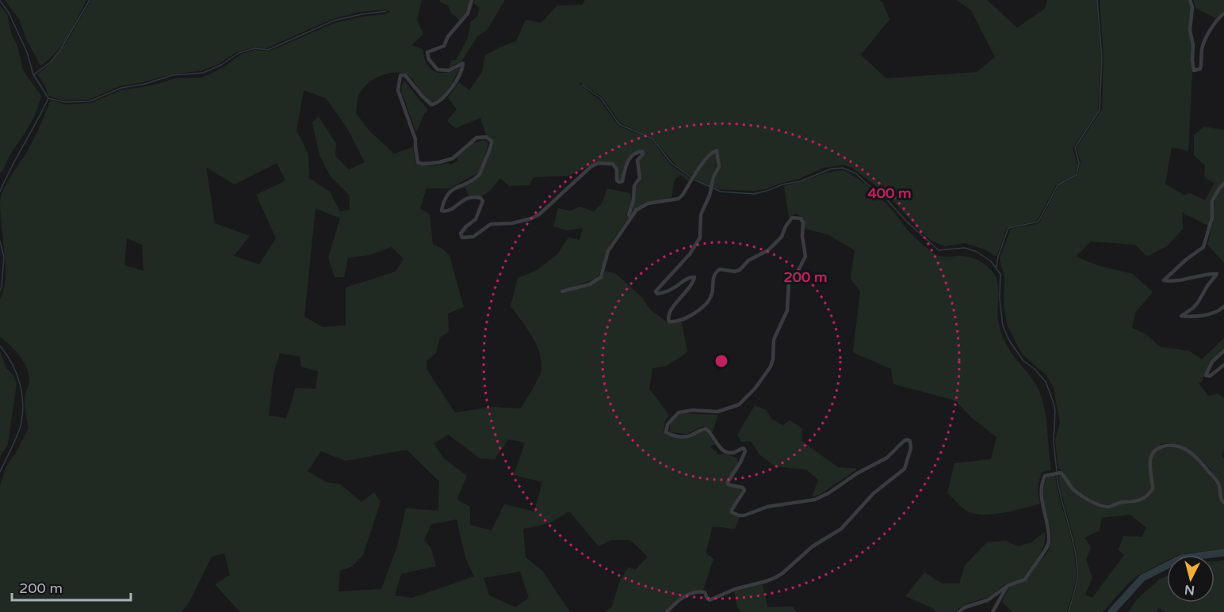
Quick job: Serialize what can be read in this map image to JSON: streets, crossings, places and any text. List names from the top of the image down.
{
  "scale_bar": "200 m",
  "north": "bottom",
  "rings": ["400 m", "200 m"]
}
